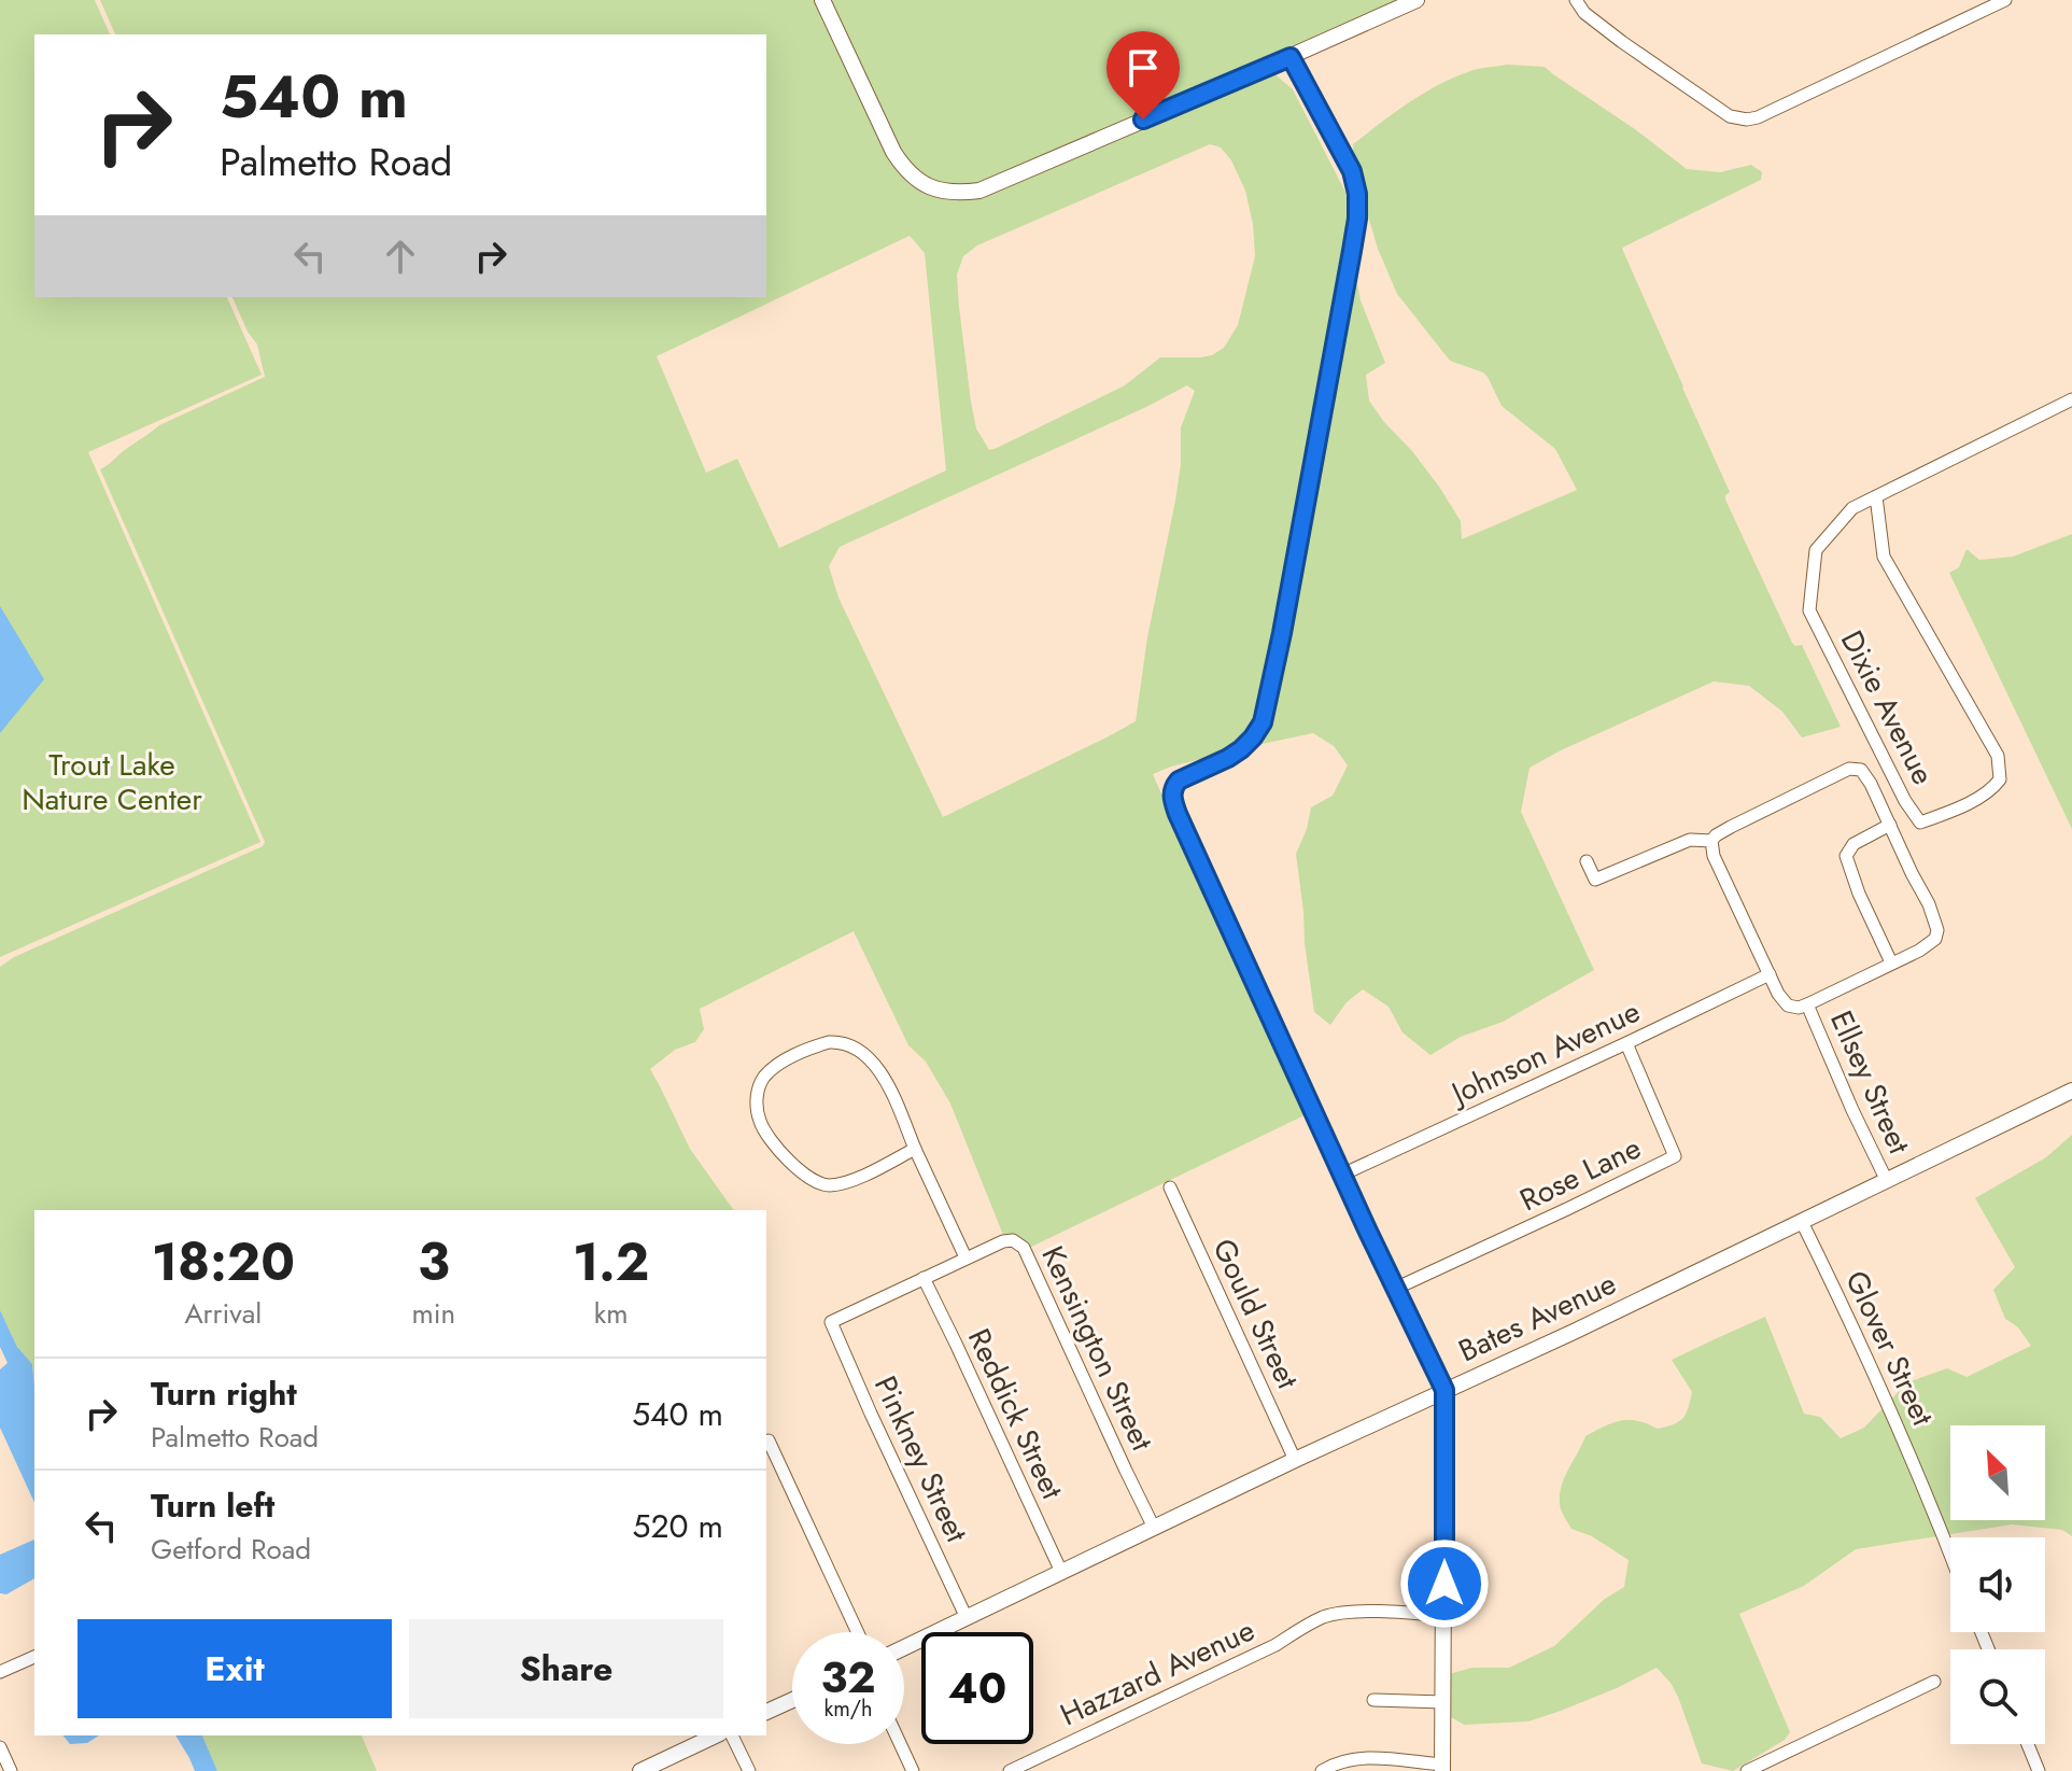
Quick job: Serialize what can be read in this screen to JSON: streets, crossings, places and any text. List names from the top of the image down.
{
  "streets": {
    "street": [
      "Dixie Avenue",
      "Johnson Avenue",
      "Ellsey Street",
      "Rose Lane",
      "Gould Street",
      "Bates Avenue",
      "Kensington Street",
      "Glover Street",
      "Reddick Street",
      "Pinkney Street",
      "Hazzard Avenue"
    ]
  },
  "crossings": [
    ["Johnson Avenue", "Rose Lane"],
    ["Ellsey Street", "Bates Avenue"],
    ["Gould Street", "Bates Avenue"],
    ["Bates Avenue", "Kensington Street"],
    ["Bates Avenue", "Glover Street"],
    ["Bates Avenue", "Reddick Street"],
    ["Bates Avenue", "Pinkney Street"],
    ["Kensington Street", "Reddick Street"],
    ["Kensington Street", "Pinkney Street"]
  ],
  "parks": ["Trout Lake Nature Center"],
  "north": "top left",
  "page": {
    "turn": ["540 m", "Palmetto Road"],
    "eta": [
      "18:20",
      "Arrival",
      "3",
      "min",
      "1.2",
      "km"
    ],
    "list": [
      {
        "name": "Turn right",
        "note": "Palmetto Road",
        "value": "540 m"
      },
      {
        "name": "Turn left",
        "note": "Getford Road",
        "value": "520 m"
      }
    ],
    "buttons": ["Exit", "Share"],
    "speed": "32 km/h",
    "limit": "40"
  }
}
